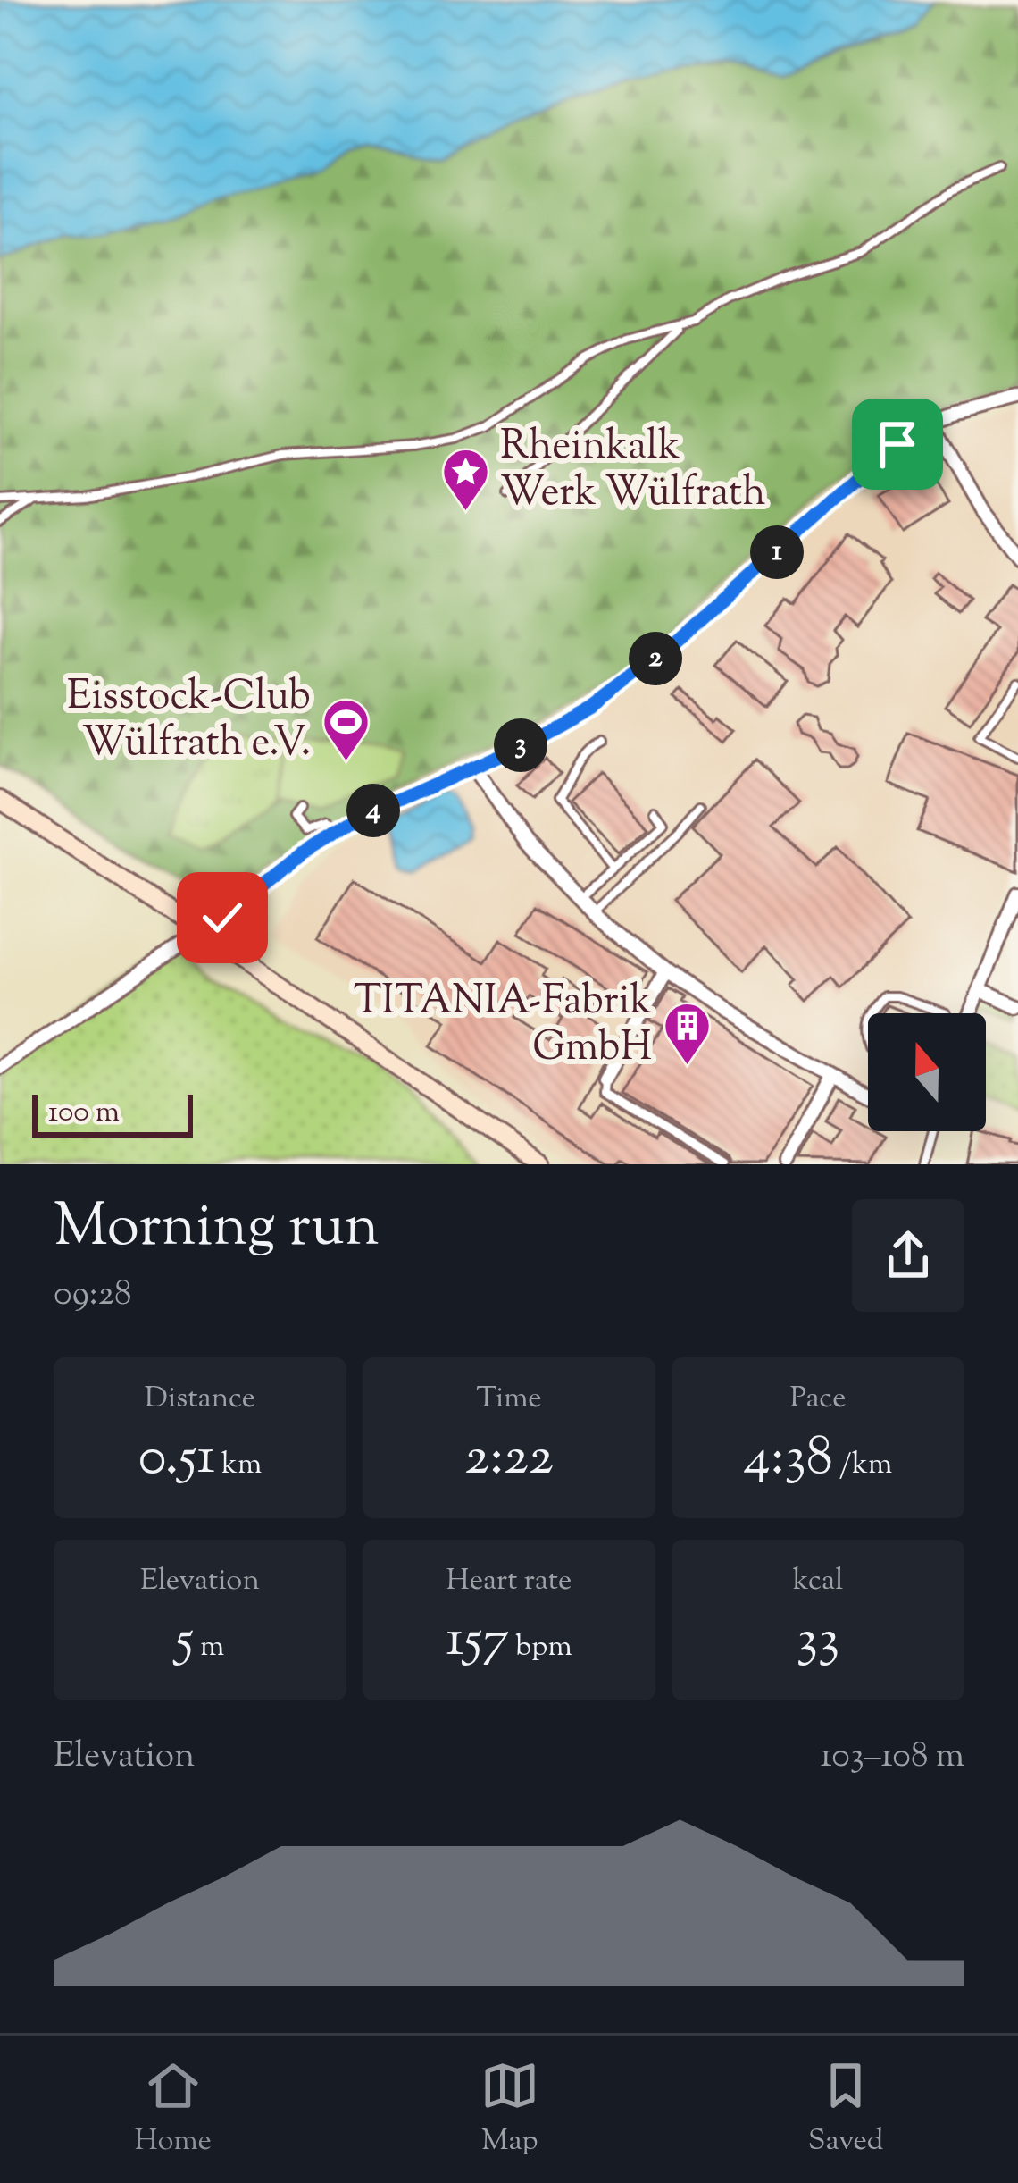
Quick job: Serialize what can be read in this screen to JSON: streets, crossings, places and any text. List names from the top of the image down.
{
  "places": {
    "place": ["Rheinkalk Werk Wülfrath"],
    "sports": ["Eisstock-Club Wülfrath e.V."],
    "building": ["TITANIA-Fabrik GmbH"]
  },
  "scale_bar": "100 m",
  "north": "top",
  "page": {
    "pins": [
      "1",
      "2",
      "3",
      "4"
    ],
    "scale": "100 m",
    "heading": ["Morning run", "09:28"],
    "stats": [
      ["Distance", "0.51 km"],
      ["Time", "2:22"],
      ["Pace", "4:38 /km"],
      ["Elevation", "5 m"],
      ["Heart rate", "157 bpm"],
      ["kcal", "33"]
    ],
    "chart": ["Elevation", "103–108 m"],
    "tabs": ["Home", "Map", "Saved"]
  }
}
